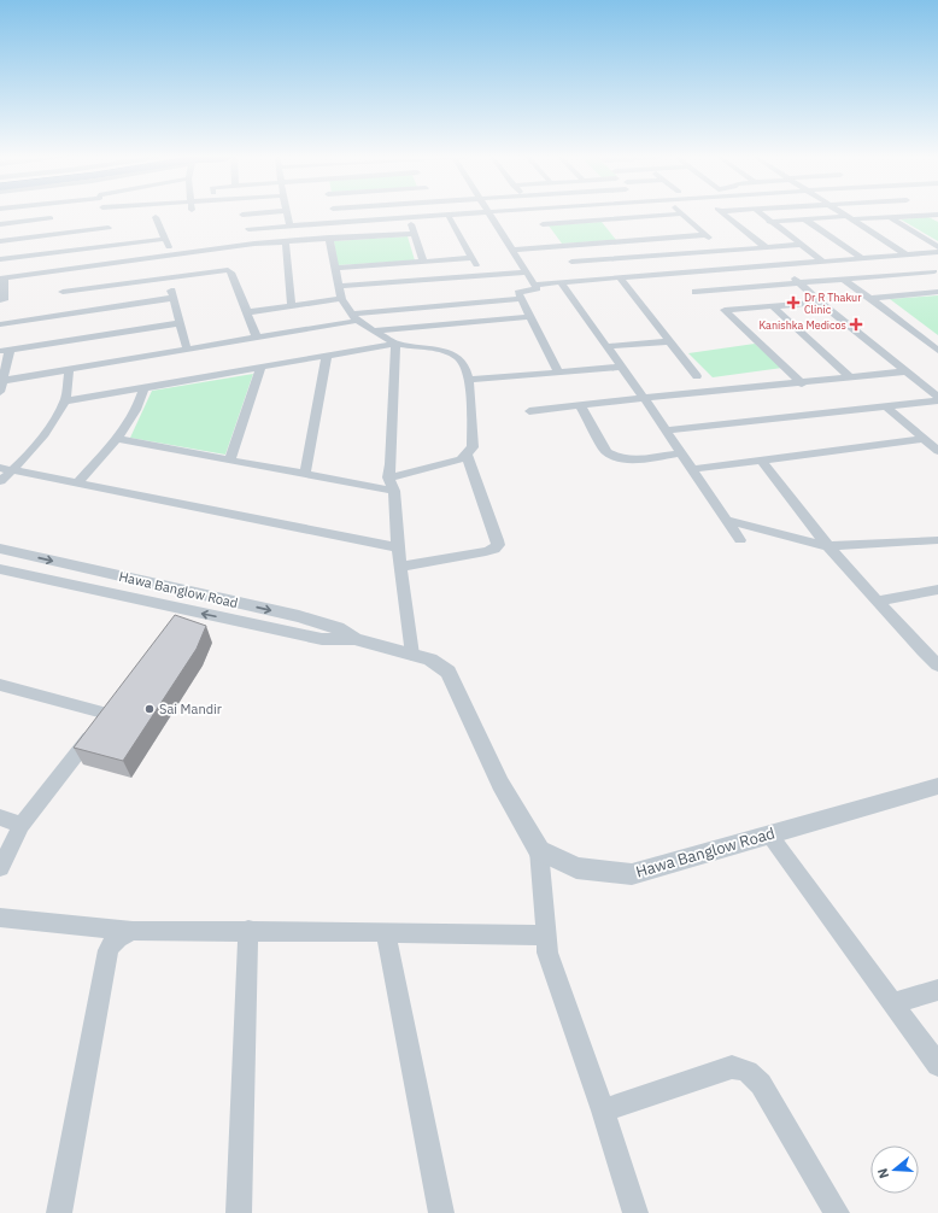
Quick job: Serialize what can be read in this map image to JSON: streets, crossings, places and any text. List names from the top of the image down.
{
  "streets": {
    "street": ["Hawa Banglow Road"]
  },
  "places": {
    "health": ["Dr R Thakur Clinic", "Kanishka Medicos"],
    "other": ["Sai Mandir"]
  },
  "north": "left"
}
